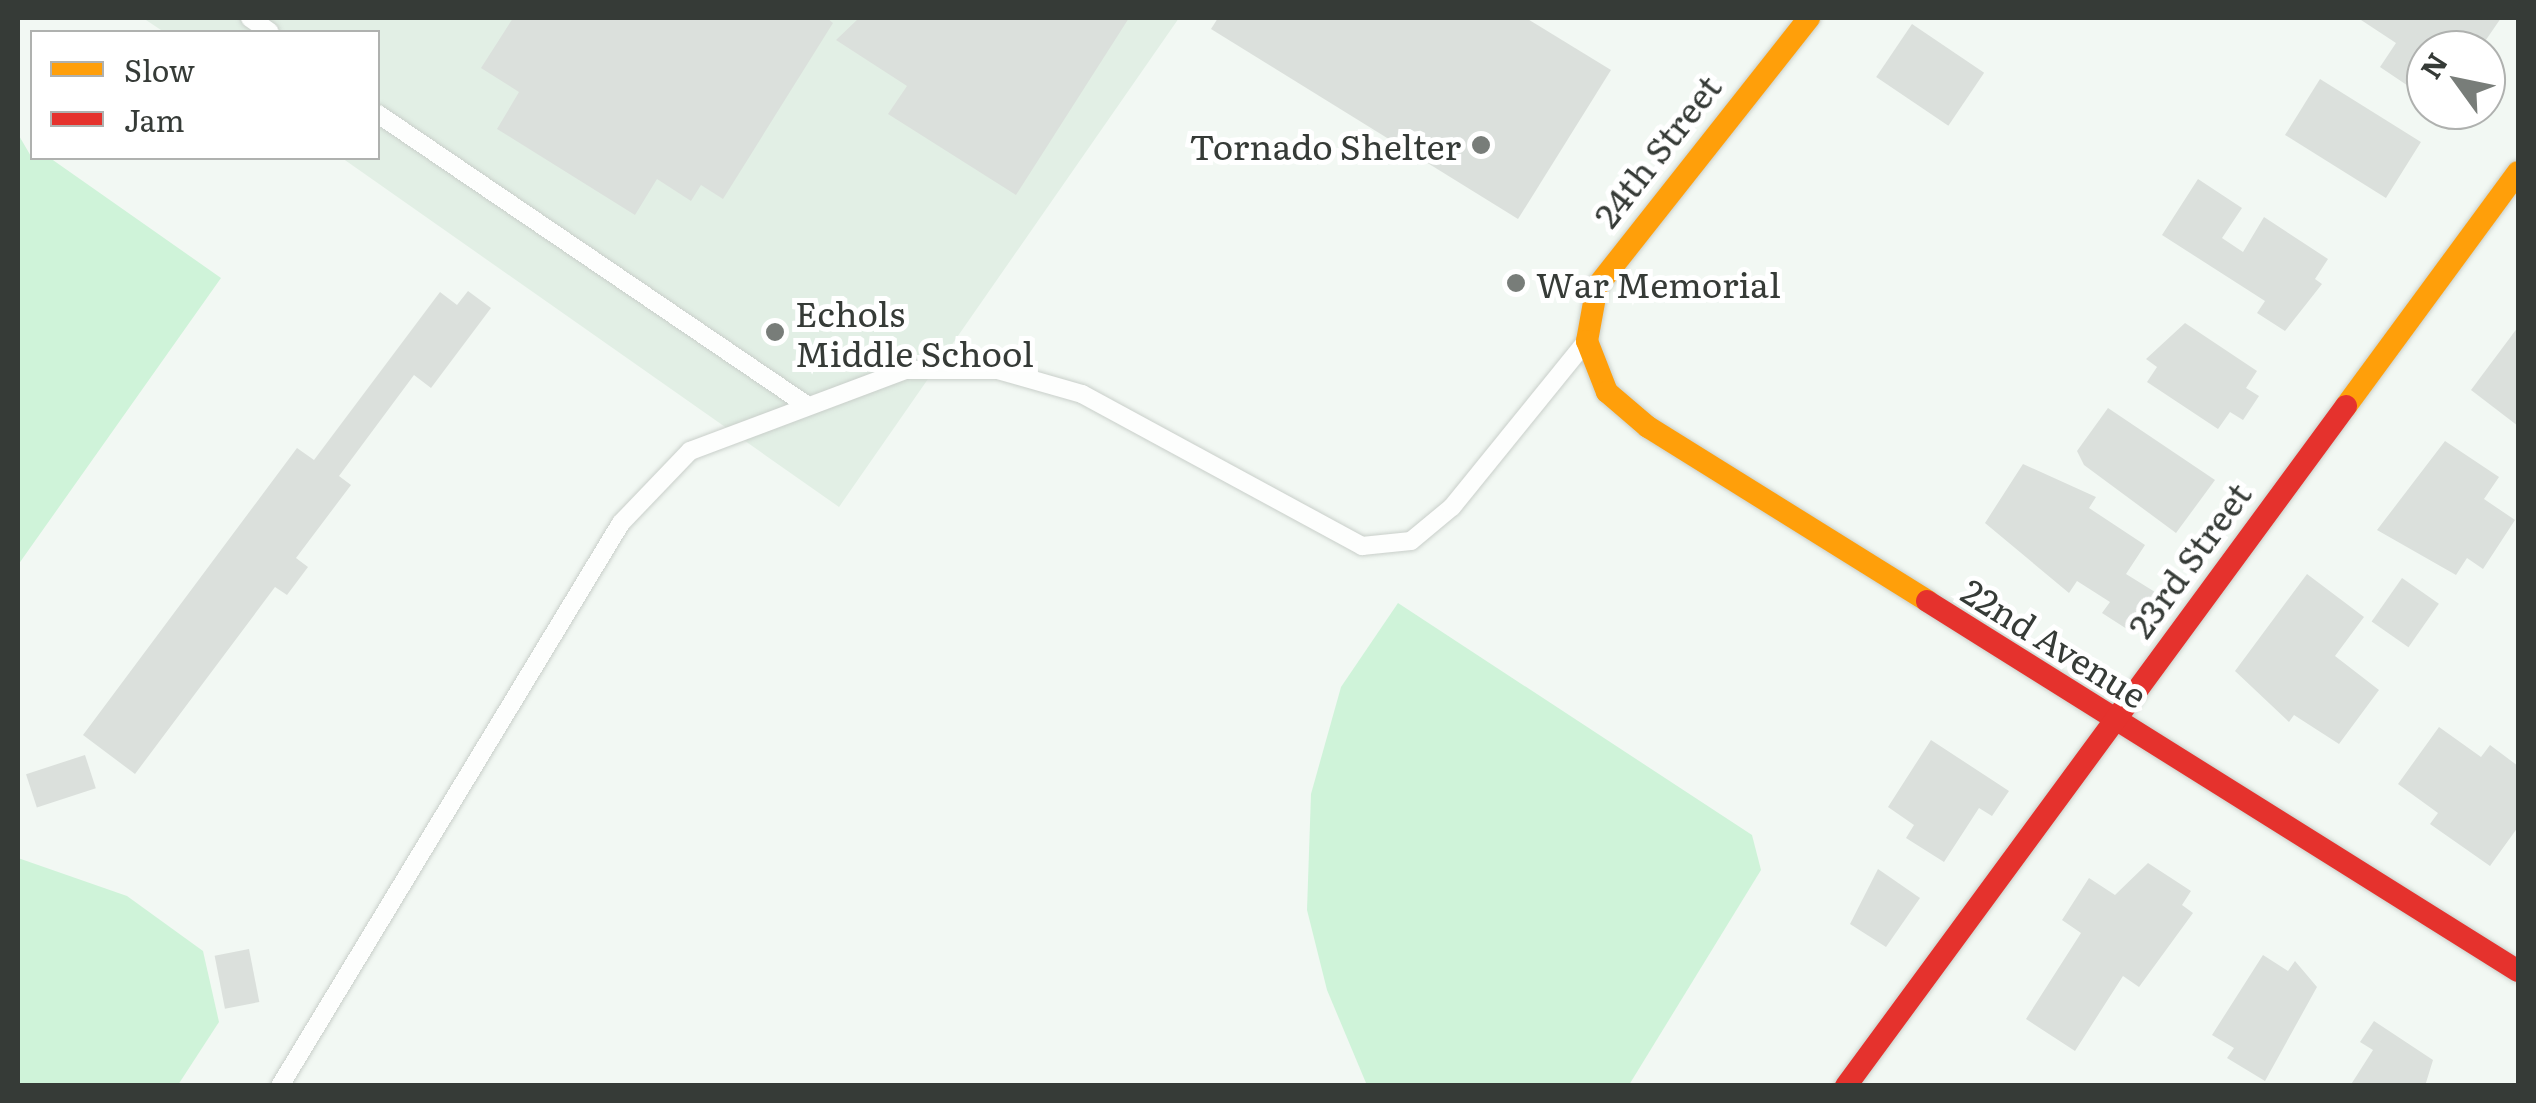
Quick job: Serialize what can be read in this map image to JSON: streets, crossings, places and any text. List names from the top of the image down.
{
  "streets": {
    "street": ["24th Street", "23rd Street", "22nd Avenue"]
  },
  "crossings": [
    ["24th Street", "22nd Avenue"],
    ["23rd Street", "22nd Avenue"]
  ],
  "places": ["Tornado Shelter", "War Memorial", "Echols Middle School"],
  "legend": ["Slow", "Jam"],
  "north": "top left"
}
